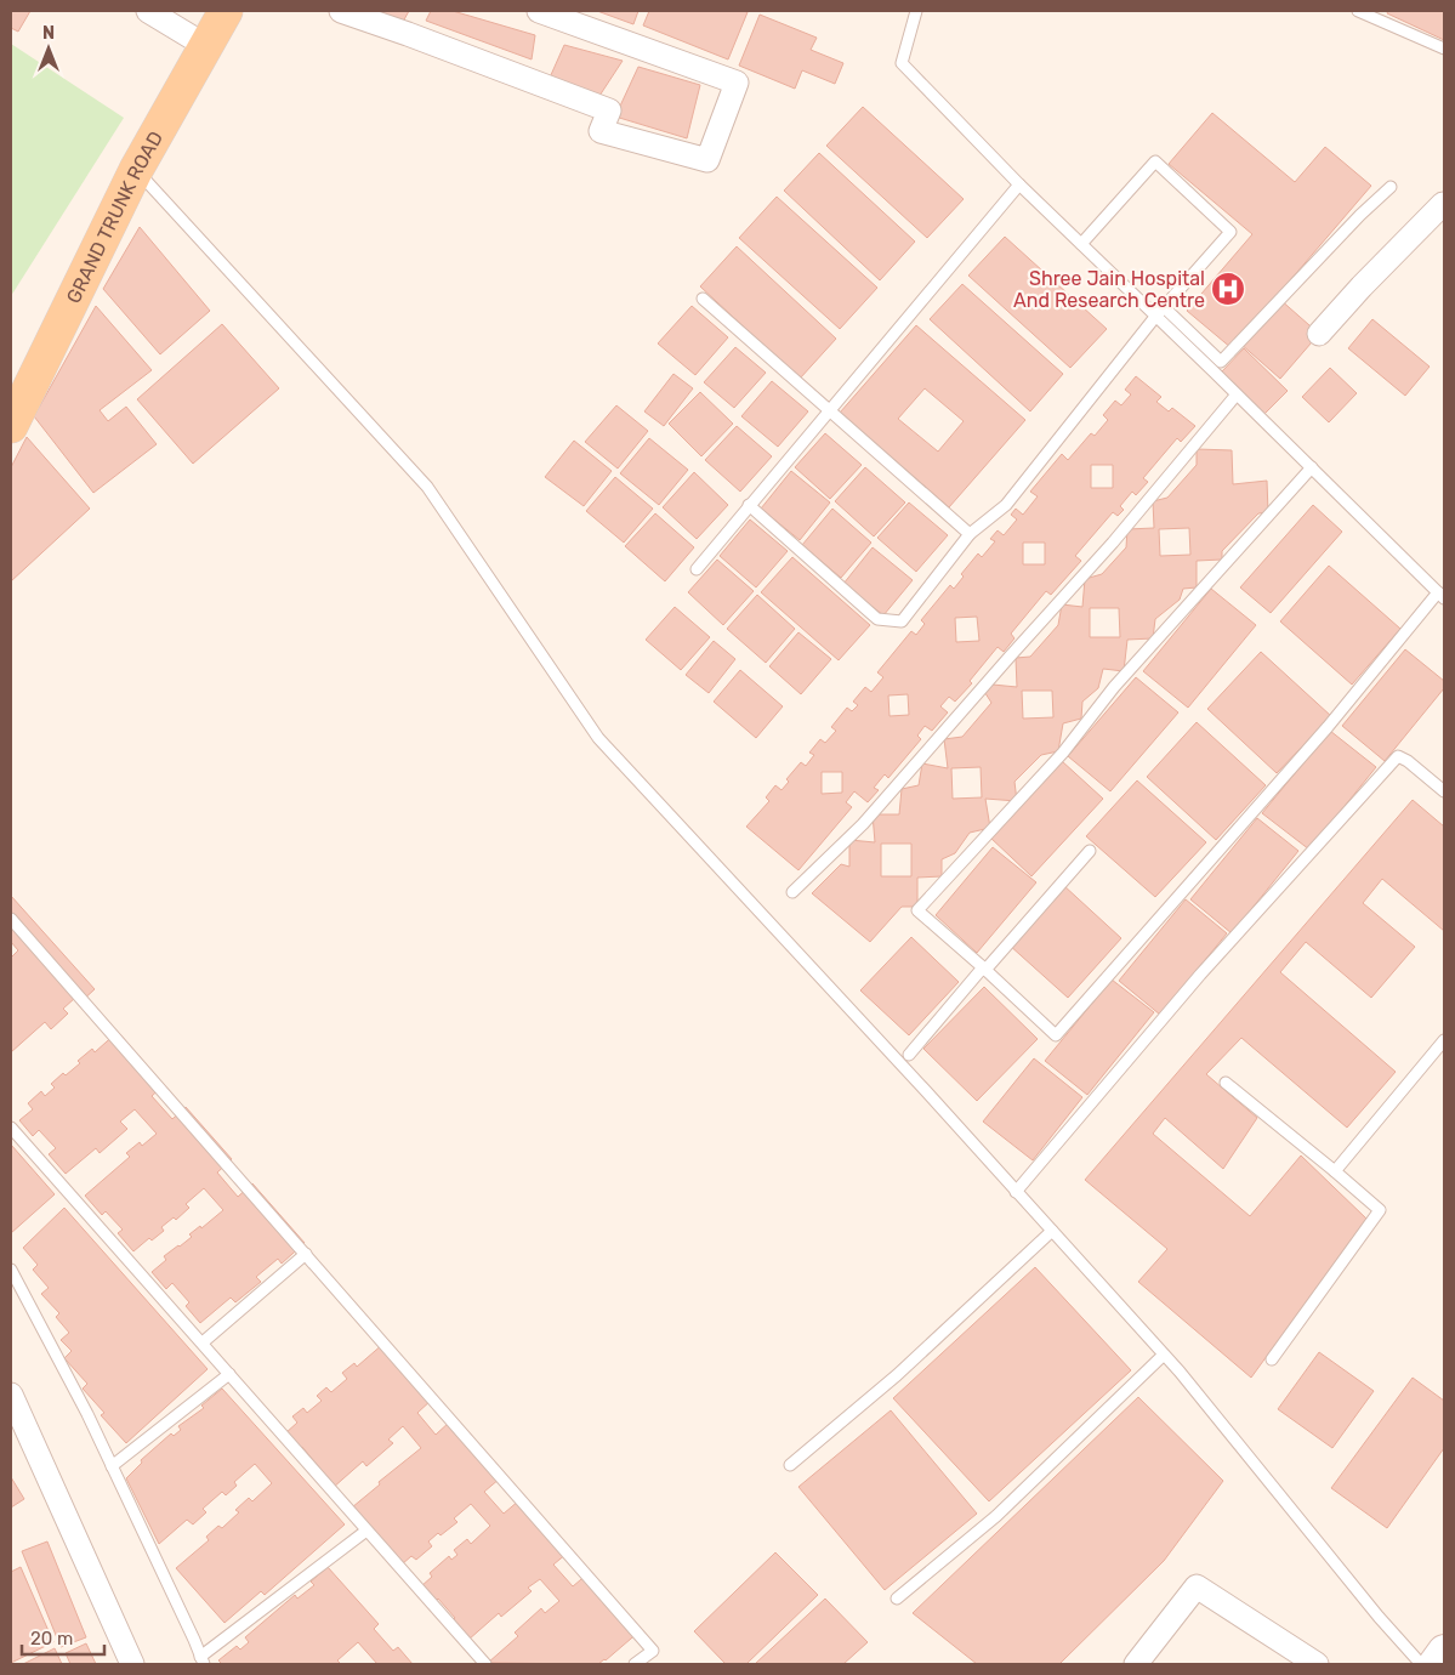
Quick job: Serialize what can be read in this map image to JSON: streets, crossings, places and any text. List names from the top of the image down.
{
  "streets": {
    "main road": ["GRAND TRUNK ROAD"]
  },
  "places": {
    "hospital": ["Shree Jain Hospital And Research Centre"]
  },
  "scale_bar": "20 m",
  "north": "top"
}
